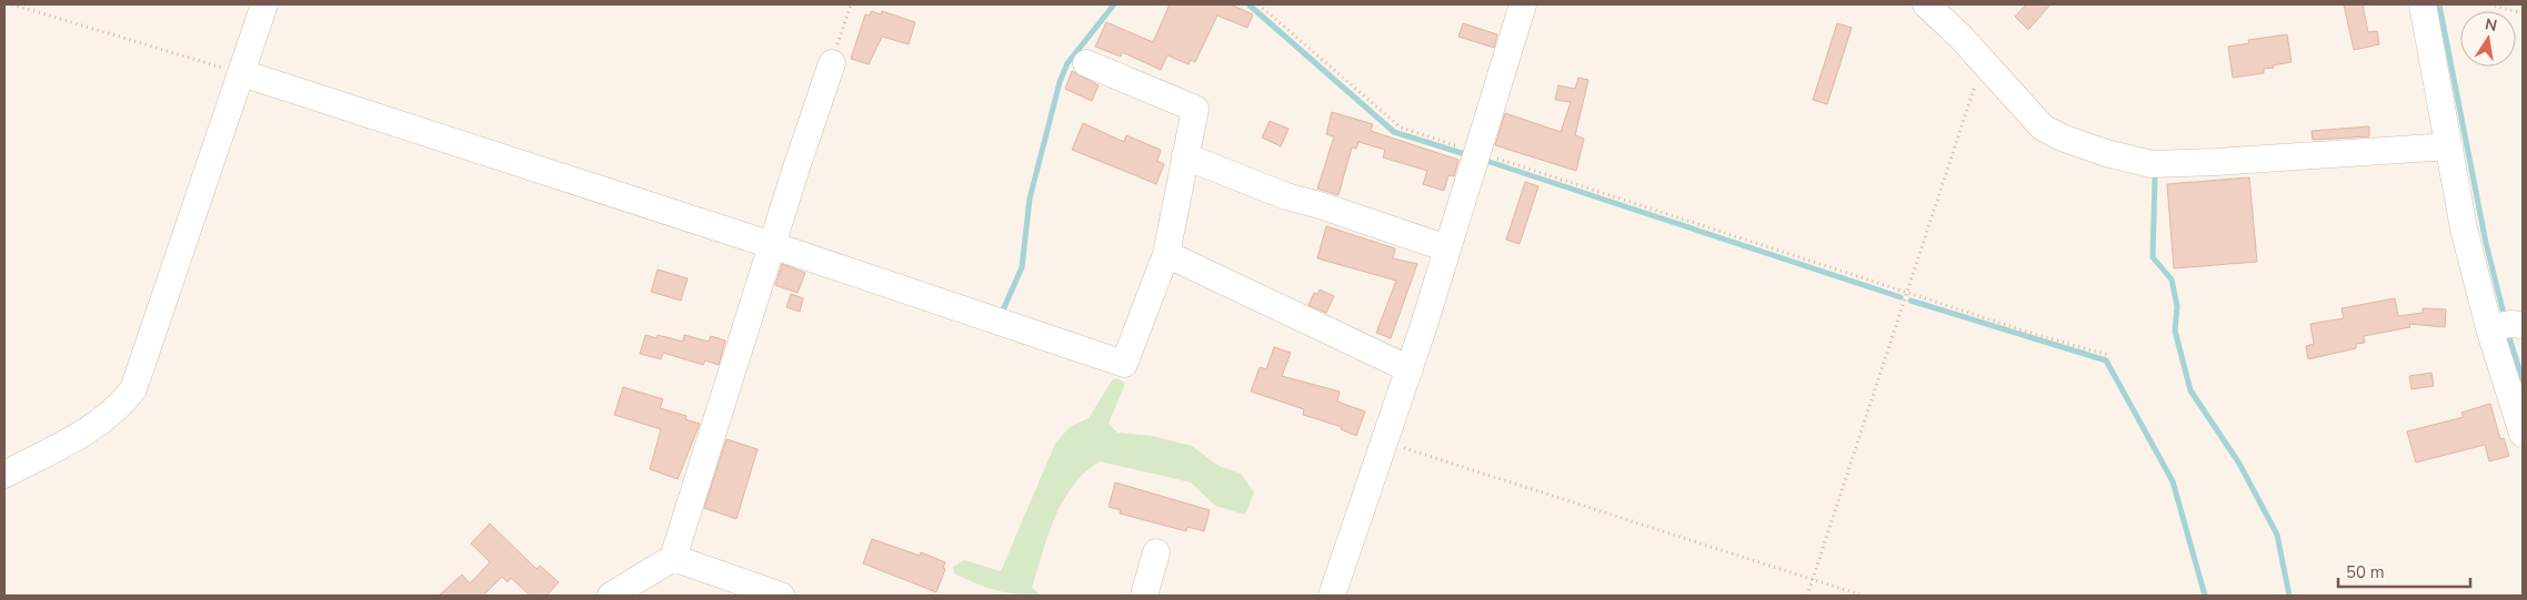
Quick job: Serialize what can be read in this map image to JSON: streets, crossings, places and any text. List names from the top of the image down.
{
  "scale_bar": "50 m",
  "north": "top"
}
